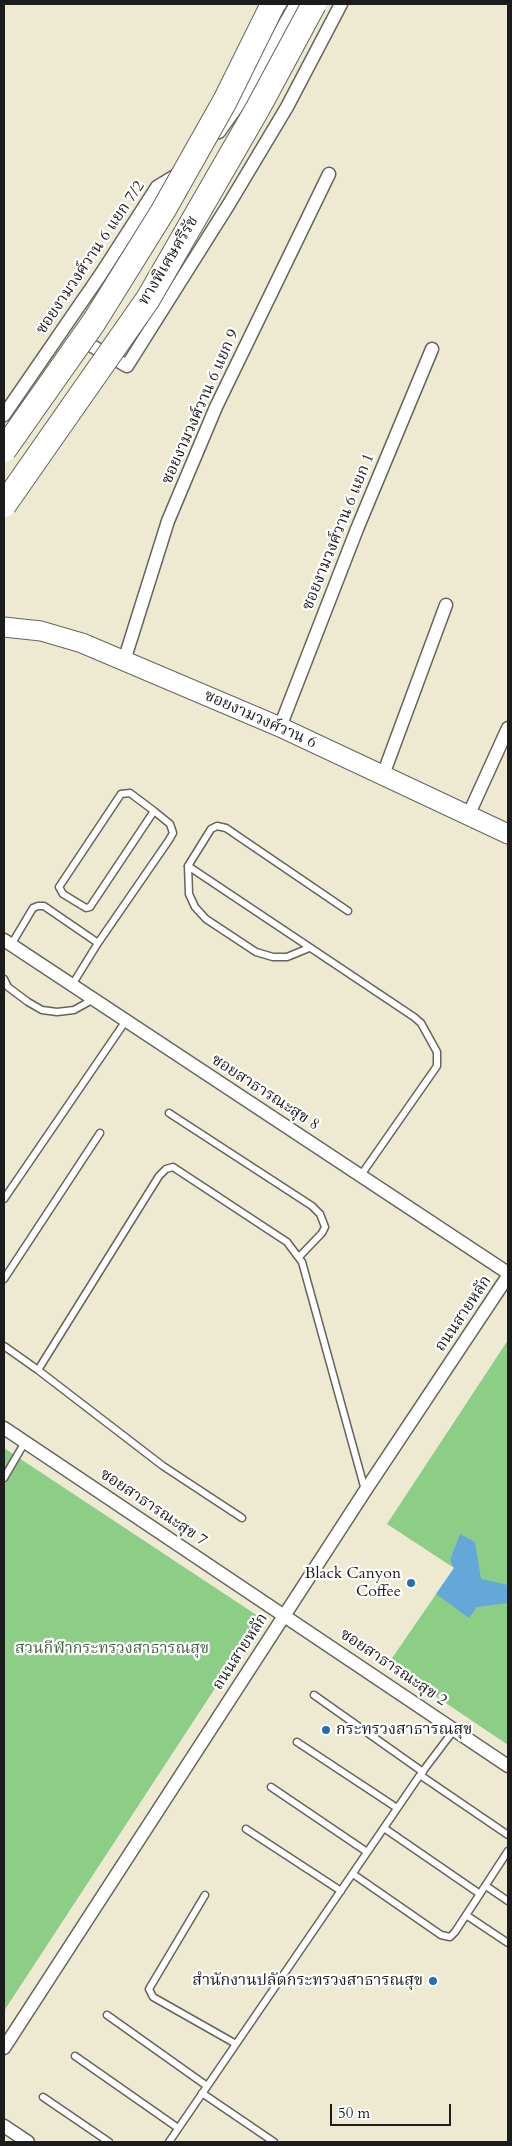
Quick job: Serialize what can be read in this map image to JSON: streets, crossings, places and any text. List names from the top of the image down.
{
  "streets": {
    "highway": ["ทางพิเศษศรีรัช"],
    "street": [
      "ซอยงามวงศ์วาน 6 แยก 7/2",
      "ซอยงามวงศ์วาน 6 แยก 9",
      "ซอยงามวงศ์วาน 6 แยก 1",
      "ซอยงามวงศ์วาน 6",
      "ซอยสาธารณะสุข 8",
      "ถนนสายหลัก",
      "ซอยสาธารณะสุข 7",
      "ซอยสาธารณะสุข 2"
    ]
  },
  "crossings": [
    ["ซอยงามวงศ์วาน 6 แยก 9", "ซอยงามวงศ์วาน 6"],
    ["ซอยงามวงศ์วาน 6 แยก 1", "ซอยงามวงศ์วาน 6"],
    ["ซอยสาธารณะสุข 8", "ถนนสายหลัก"],
    ["ถนนสายหลัก", "ซอยสาธารณะสุข 7"],
    ["ถนนสายหลัก", "ซอยสาธารณะสุข 2"],
    ["ซอยสาธารณะสุข 7", "ซอยสาธารณะสุข 2"]
  ],
  "parks": ["สวนกีฬากระทรวงสาธารณสุข"],
  "places": ["Black Canyon Coffee", "กระทรวงสาธารณสุข", "สำนักงานปลัดกระทรวงสาธารณสุข"],
  "scale_bar": "50 m"
}
